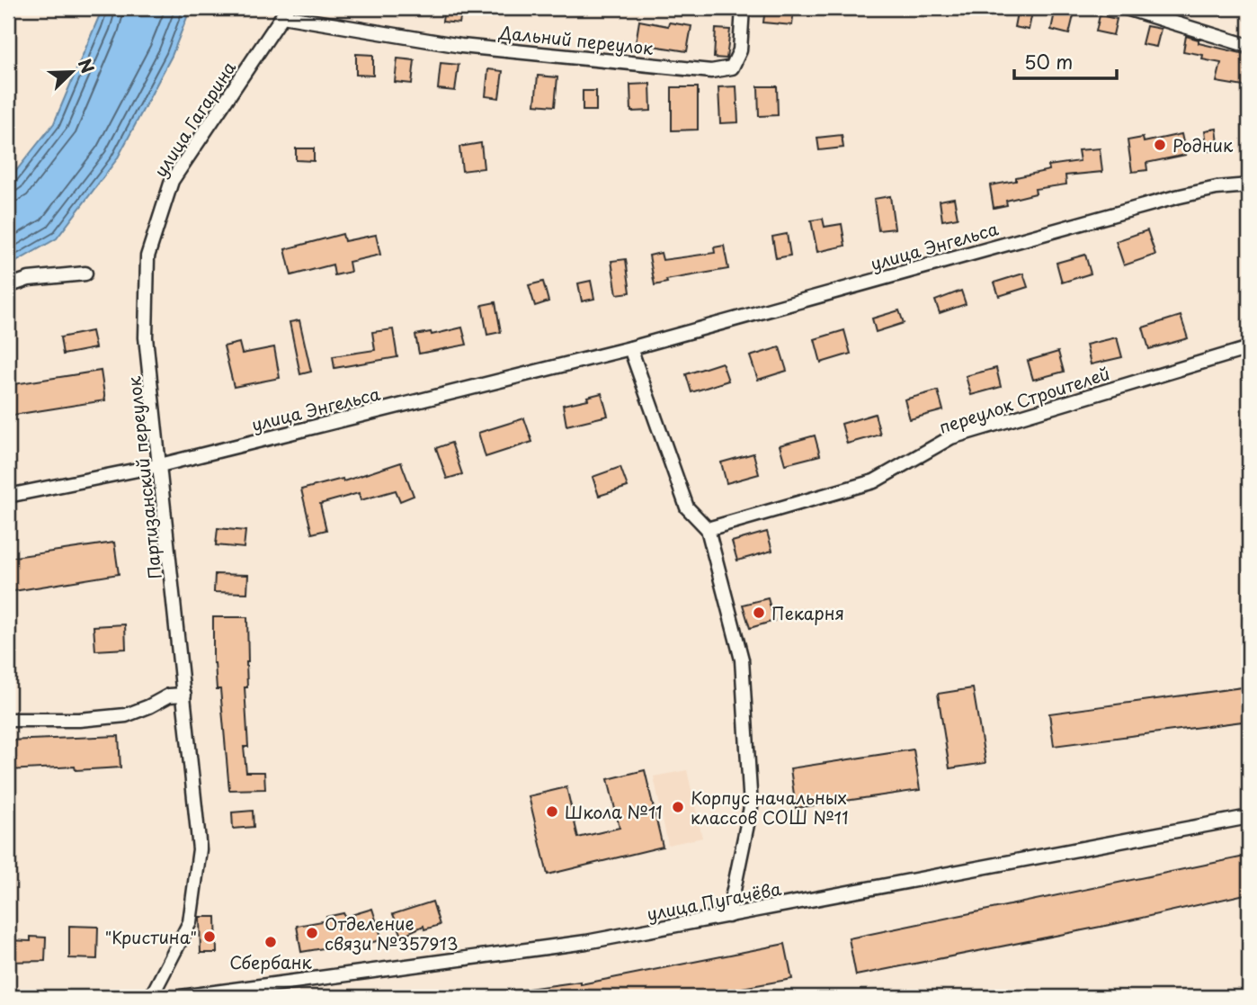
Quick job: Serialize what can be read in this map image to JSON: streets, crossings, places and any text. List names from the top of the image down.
{
  "streets": {
    "street": [
      "Дальний переулок",
      "улица Гагарина",
      "улица Энгельса",
      "переулок Строителей",
      "Партизанский переулок",
      "улица Пугачёва"
    ]
  },
  "crossings": [
    ["Дальний переулок", "улица Гагарина"],
    ["улица Гагарина", "Партизанский переулок"],
    ["улица Энгельса", "Партизанский переулок"]
  ],
  "places": [
    "Родник",
    "Пекарня",
    "Корпус начальных классов СОШ №11",
    "Школа №11",
    "Отделение связи №357913",
    "\"Кристина\"",
    "Сбербанк"
  ],
  "scale_bar": "50 m",
  "north": "top right"
}
